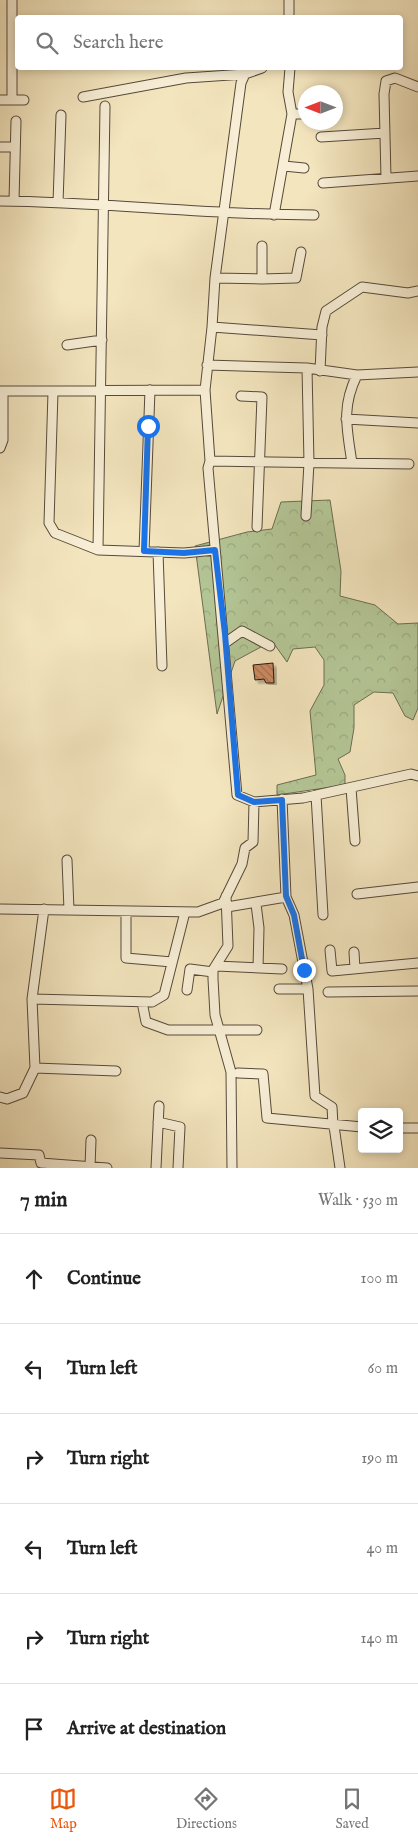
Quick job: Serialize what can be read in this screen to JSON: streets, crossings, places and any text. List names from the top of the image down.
{
  "north": "left",
  "page": {
    "search": "Search here",
    "heading": ["7 min", "Walk · 530 m"],
    "list": [
      ["Continue", "100 m"],
      ["Turn left", "60 m"],
      ["Turn right", "190 m"],
      ["Turn left", "40 m"],
      ["Turn right", "140 m"],
      "Arrive at destination"
    ],
    "nav": ["Map", "Directions", "Saved"]
  }
}
